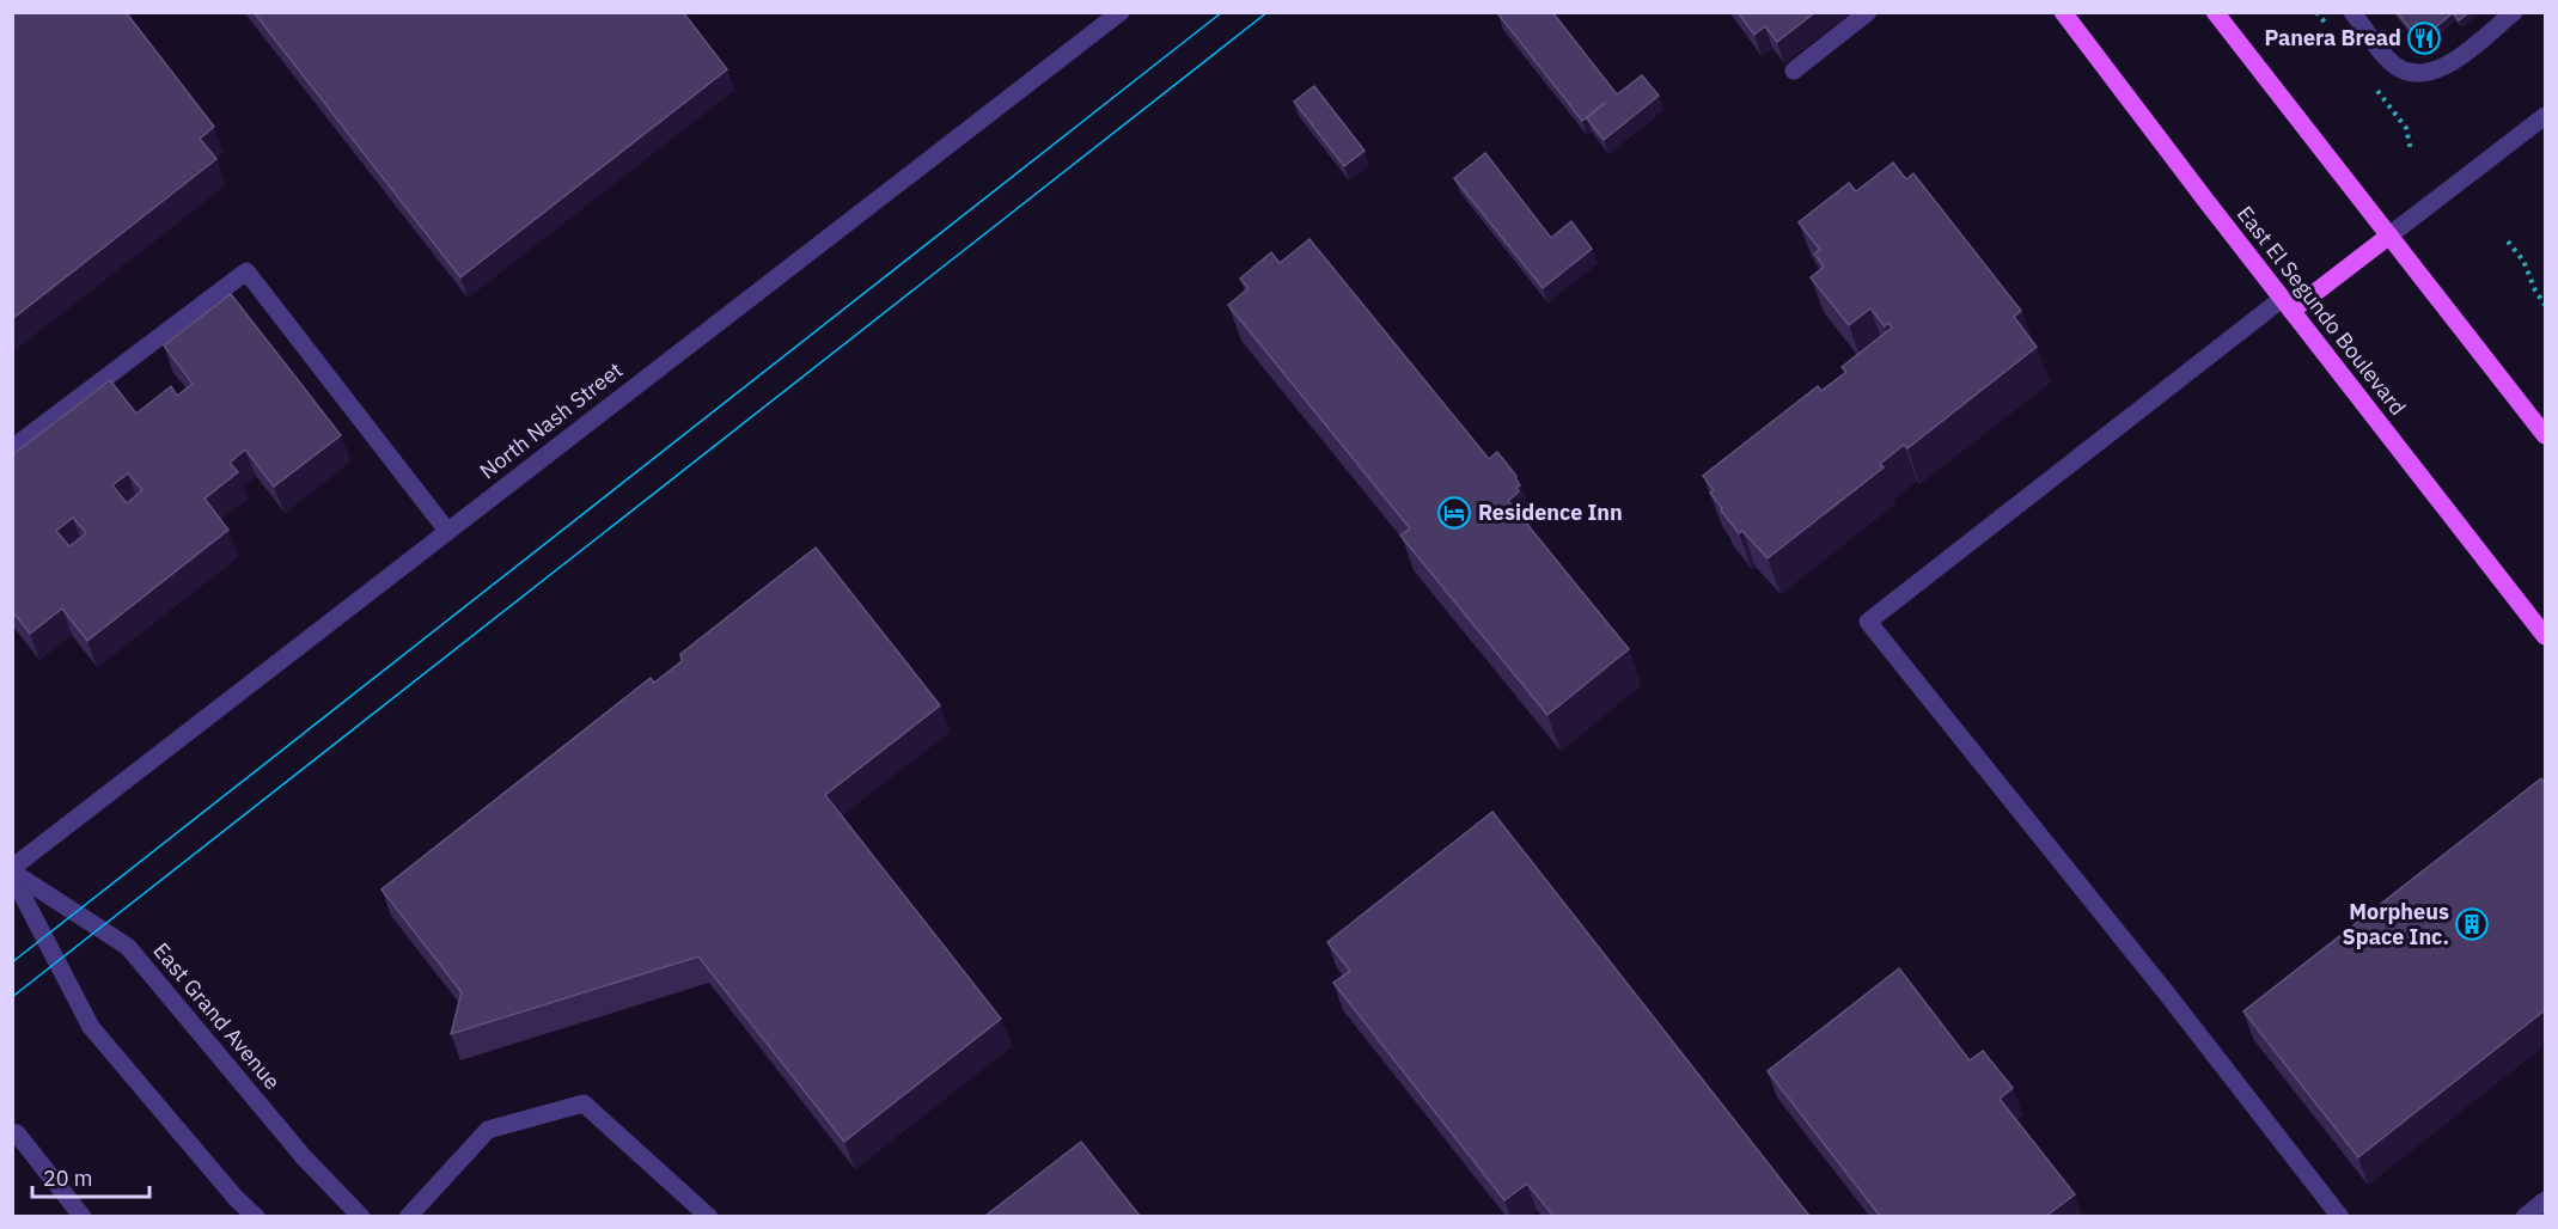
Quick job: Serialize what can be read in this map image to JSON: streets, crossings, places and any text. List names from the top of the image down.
{
  "streets": {
    "main road": ["East El Segundo Boulevard"],
    "street": ["North Nash Street", "East Grand Avenue"]
  },
  "crossings": [
    ["North Nash Street", "East Grand Avenue"]
  ],
  "places": {
    "restaurant": ["Panera Bread"],
    "hotel": ["Residence Inn"],
    "building": ["Morpheus Space Inc."]
  },
  "scale_bar": "20 m"
}
